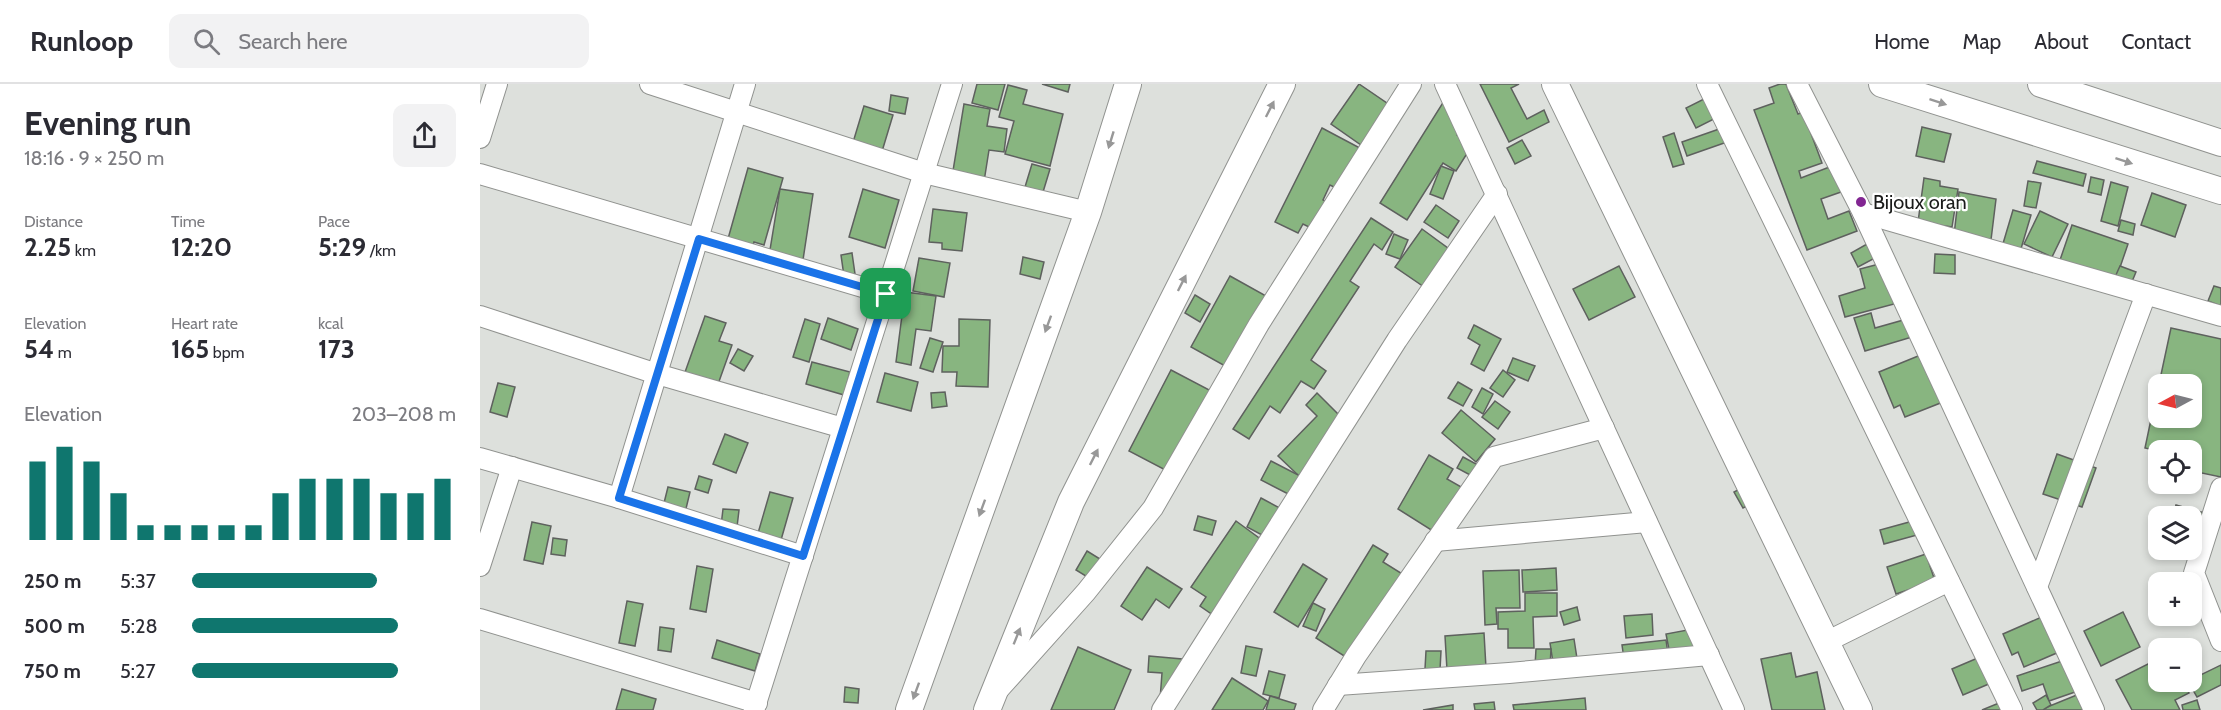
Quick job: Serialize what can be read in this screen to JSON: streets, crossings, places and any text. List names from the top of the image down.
{
  "places": ["Bijoux oran"],
  "north": "left",
  "page": {
    "header": "Runloop",
    "search": "Search here",
    "nav": [
      "Home",
      "Map",
      "About",
      "Contact"
    ],
    "heading": ["Evening run", "18:16 · 9 × 250 m"],
    "stats": [
      ["Distance", "2.25 km"],
      ["Time", "12:20"],
      ["Pace", "5:29 /km"],
      ["Elevation", "54 m"],
      ["Heart rate", "165 bpm"],
      ["kcal", "173"]
    ],
    "map_buttons": ["+", "−"],
    "chart": ["Elevation", "203–208 m"],
    "list": [
      {
        "name": "250 m",
        "note": "5:37"
      },
      {
        "name": "500 m",
        "note": "5:28"
      },
      {
        "name": "750 m",
        "note": "5:27"
      }
    ]
  }
}
